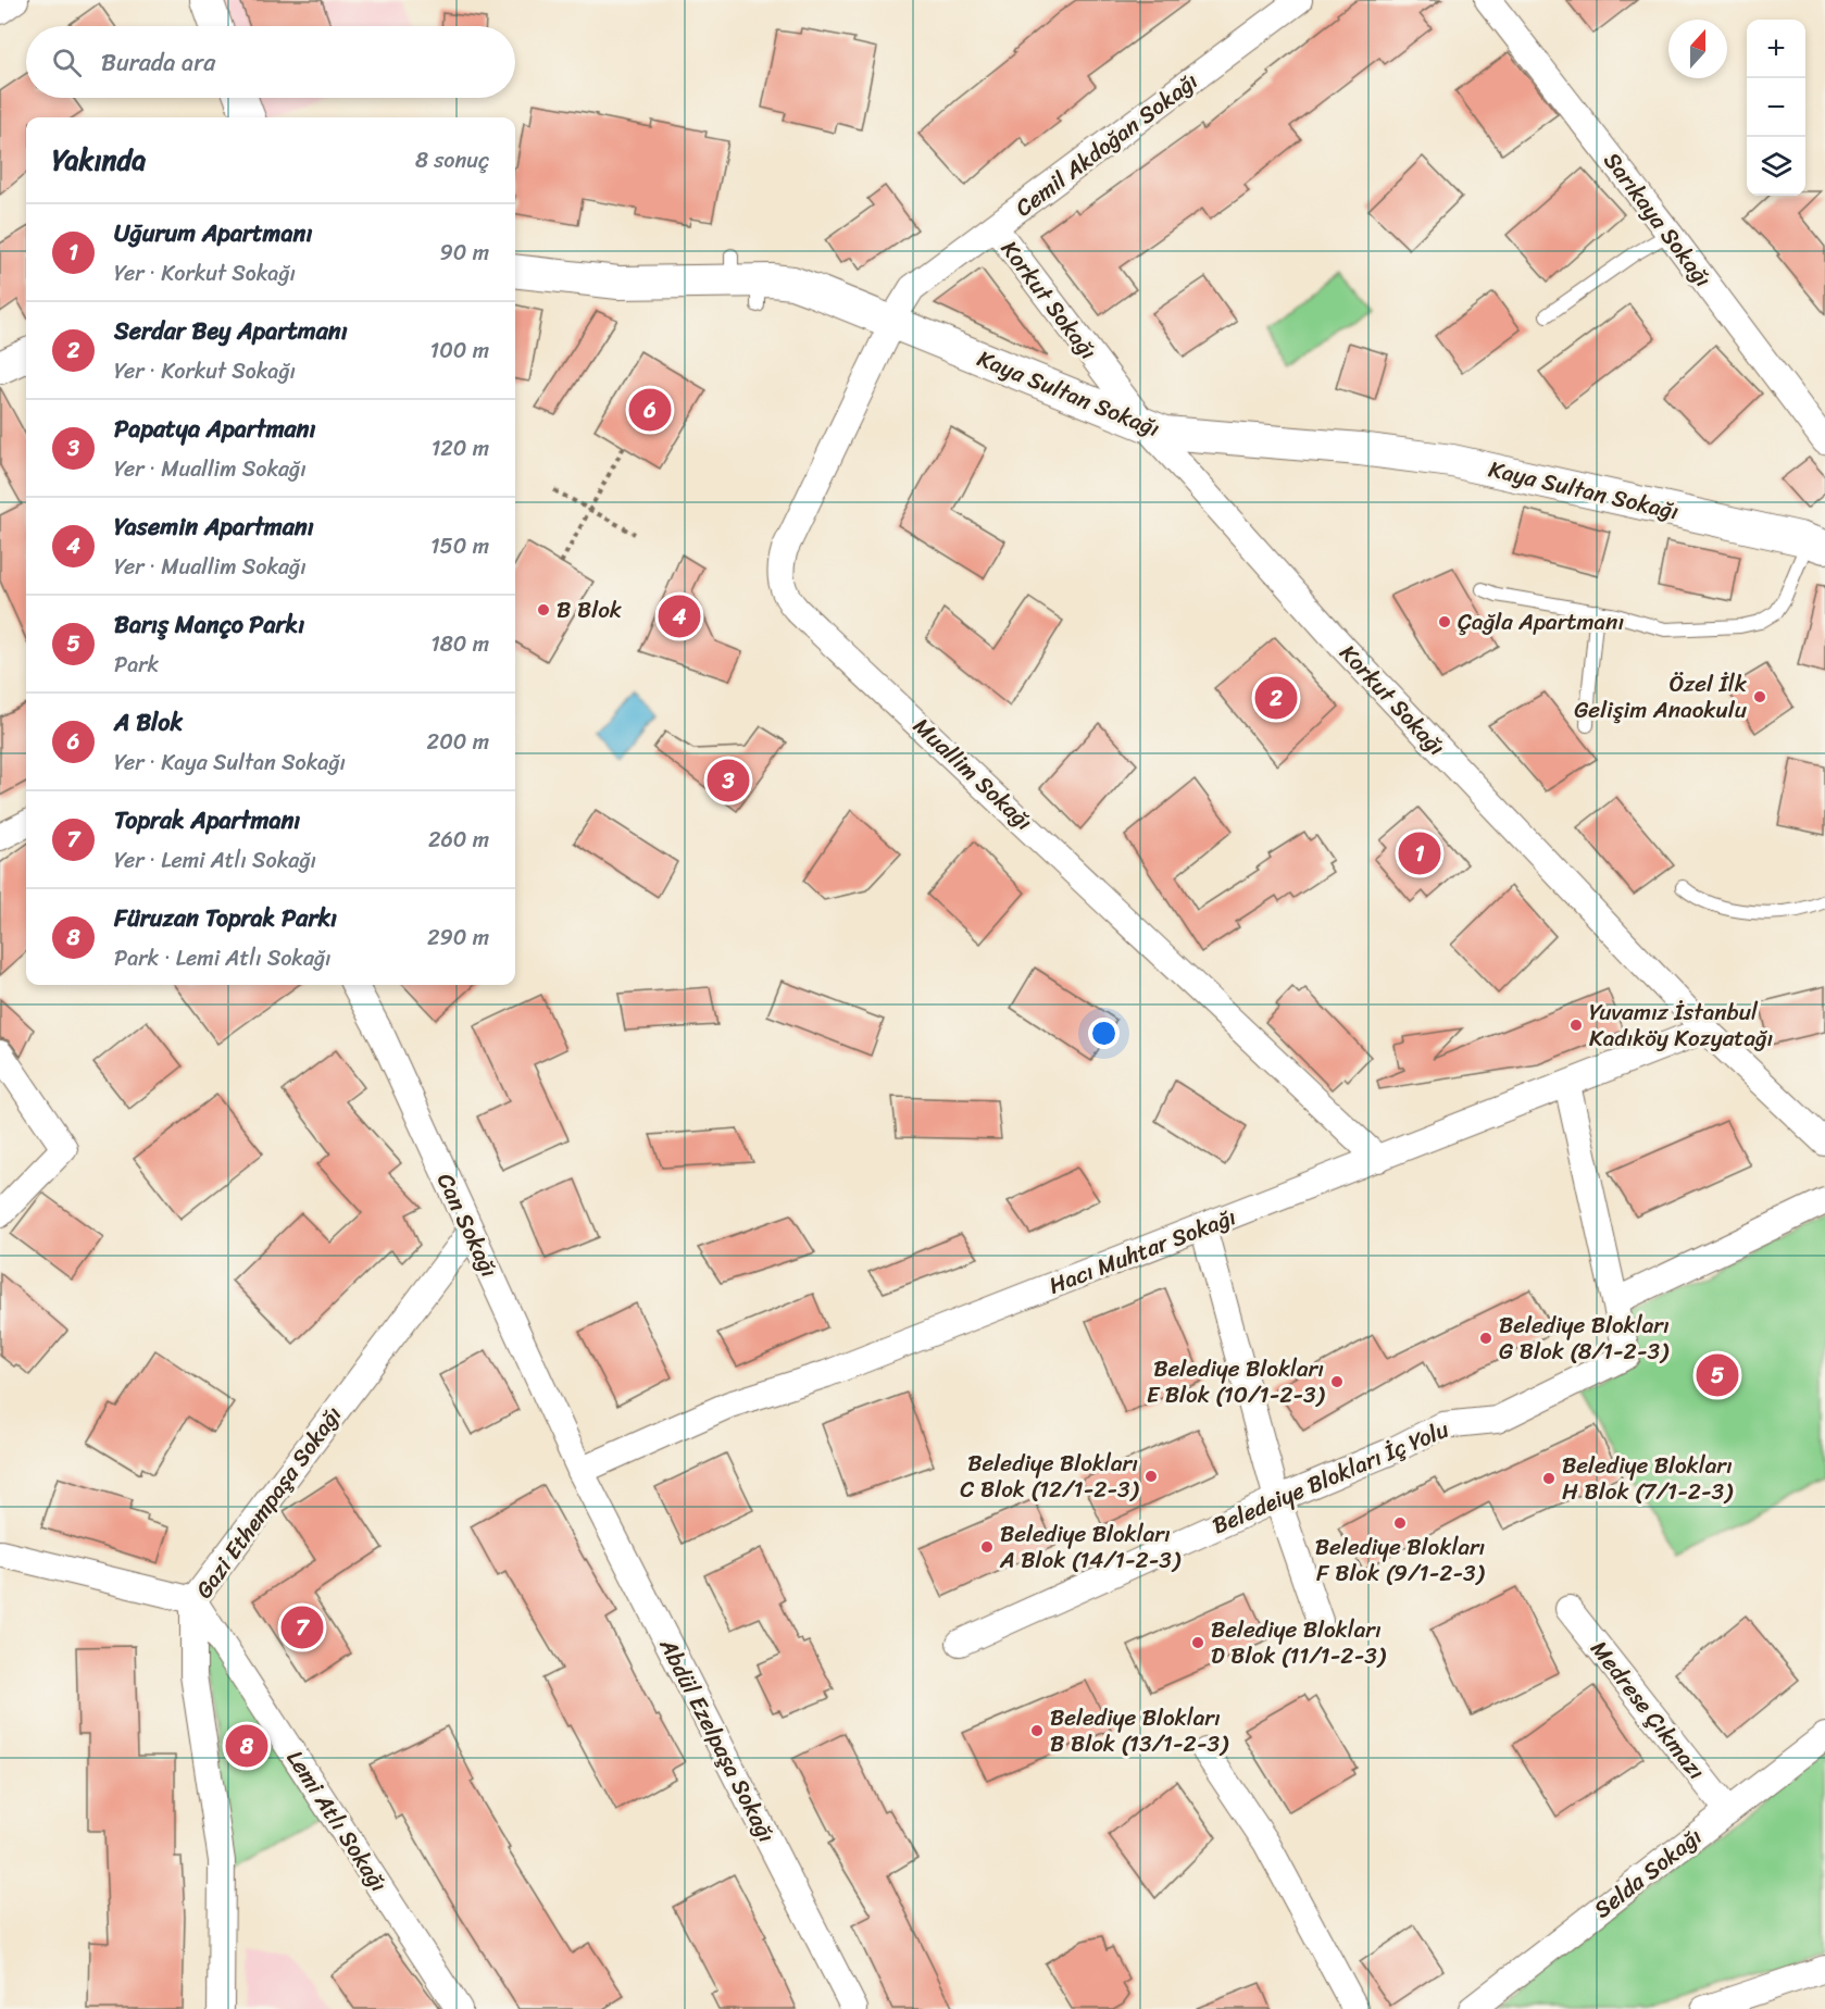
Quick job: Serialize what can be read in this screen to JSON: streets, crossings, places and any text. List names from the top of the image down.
{
  "streets": {
    "street": [
      "Cemil Akdoğan Sokağı",
      "Sarıkaya Sokağı",
      "Korkut Sokağı",
      "Kaya Sultan Sokağı",
      "Muallim Sokağı",
      "Can Sokağı",
      "Hacı Muhtar Sokağı",
      "Beledeiye Blokları İç Yolu",
      "Gazi Ethempaşa Sokağı",
      "Medrese Çıkmazı",
      "Abdül Ezelpaşa Sokağı",
      "Lemi Atlı Sokağı",
      "Selda Sokağı"
    ]
  },
  "crossings": [
    ["Cemil Akdoğan Sokağı", "Korkut Sokağı"],
    ["Cemil Akdoğan Sokağı", "Kaya Sultan Sokağı"],
    ["Cemil Akdoğan Sokağı", "Muallim Sokağı"],
    ["Korkut Sokağı", "Kaya Sultan Sokağı"],
    ["Korkut Sokağı", "Hacı Muhtar Sokağı"],
    ["Kaya Sultan Sokağı", "Muallim Sokağı"],
    ["Muallim Sokağı", "Hacı Muhtar Sokağı"],
    ["Can Sokağı", "Hacı Muhtar Sokağı"],
    ["Can Sokağı", "Gazi Ethempaşa Sokağı"],
    ["Can Sokağı", "Abdül Ezelpaşa Sokağı"],
    ["Hacı Muhtar Sokağı", "Beledeiye Blokları İç Yolu"],
    ["Hacı Muhtar Sokağı", "Abdül Ezelpaşa Sokağı"],
    ["Gazi Ethempaşa Sokağı", "Lemi Atlı Sokağı"],
    ["Medrese Çıkmazı", "Selda Sokağı"]
  ],
  "places": [
    "B Blok",
    "Çağla Apartmanı",
    "Özel İlk Gelişim Anaokulu",
    "Yuvamız İstanbul Kadıköy Kozyatağı",
    "Belediye Blokları G Blok (8/1-2-3)",
    "Belediye Blokları E Blok (10/1-2-3)",
    "Belediye Blokları C Blok (12/1-2-3)",
    "Belediye Blokları H Blok (7/1-2-3)",
    "Belediye Blokları F Blok (9/1-2-3)",
    "Belediye Blokları A Blok (14/1-2-3)",
    "Belediye Blokları D Blok (11/1-2-3)",
    "Belediye Blokları B Blok (13/1-2-3)"
  ],
  "north": "top",
  "page": {
    "map_buttons": ["+", "−"],
    "search": "Burada ara",
    "heading": ["Yakında", "8 sonuç"],
    "list": [
      {
        "mark": "1",
        "name": "Uğurum Apartmanı",
        "note": "Yer · Korkut Sokağı",
        "value": "90 m"
      },
      {
        "mark": "2",
        "name": "Serdar Bey Apartmanı",
        "note": "Yer · Korkut Sokağı",
        "value": "100 m"
      },
      {
        "mark": "3",
        "name": "Papatya Apartmanı",
        "note": "Yer · Muallim Sokağı",
        "value": "120 m"
      },
      {
        "mark": "4",
        "name": "Yasemin Apartmanı",
        "note": "Yer · Muallim Sokağı",
        "value": "150 m"
      },
      {
        "mark": "5",
        "name": "Barış Manço Parkı",
        "note": "Park",
        "value": "180 m"
      },
      {
        "mark": "6",
        "name": "A Blok",
        "note": "Yer · Kaya Sultan Sokağı",
        "value": "200 m"
      },
      {
        "mark": "7",
        "name": "Toprak Apartmanı",
        "note": "Yer · Lemi Atlı Sokağı",
        "value": "260 m"
      },
      {
        "mark": "8",
        "name": "Füruzan Toprak Parkı",
        "note": "Park · Lemi Atlı Sokağı",
        "value": "290 m"
      }
    ],
    "pins": [
      "6",
      "4",
      "2",
      "3",
      "1",
      "5",
      "7",
      "8"
    ]
  }
}
